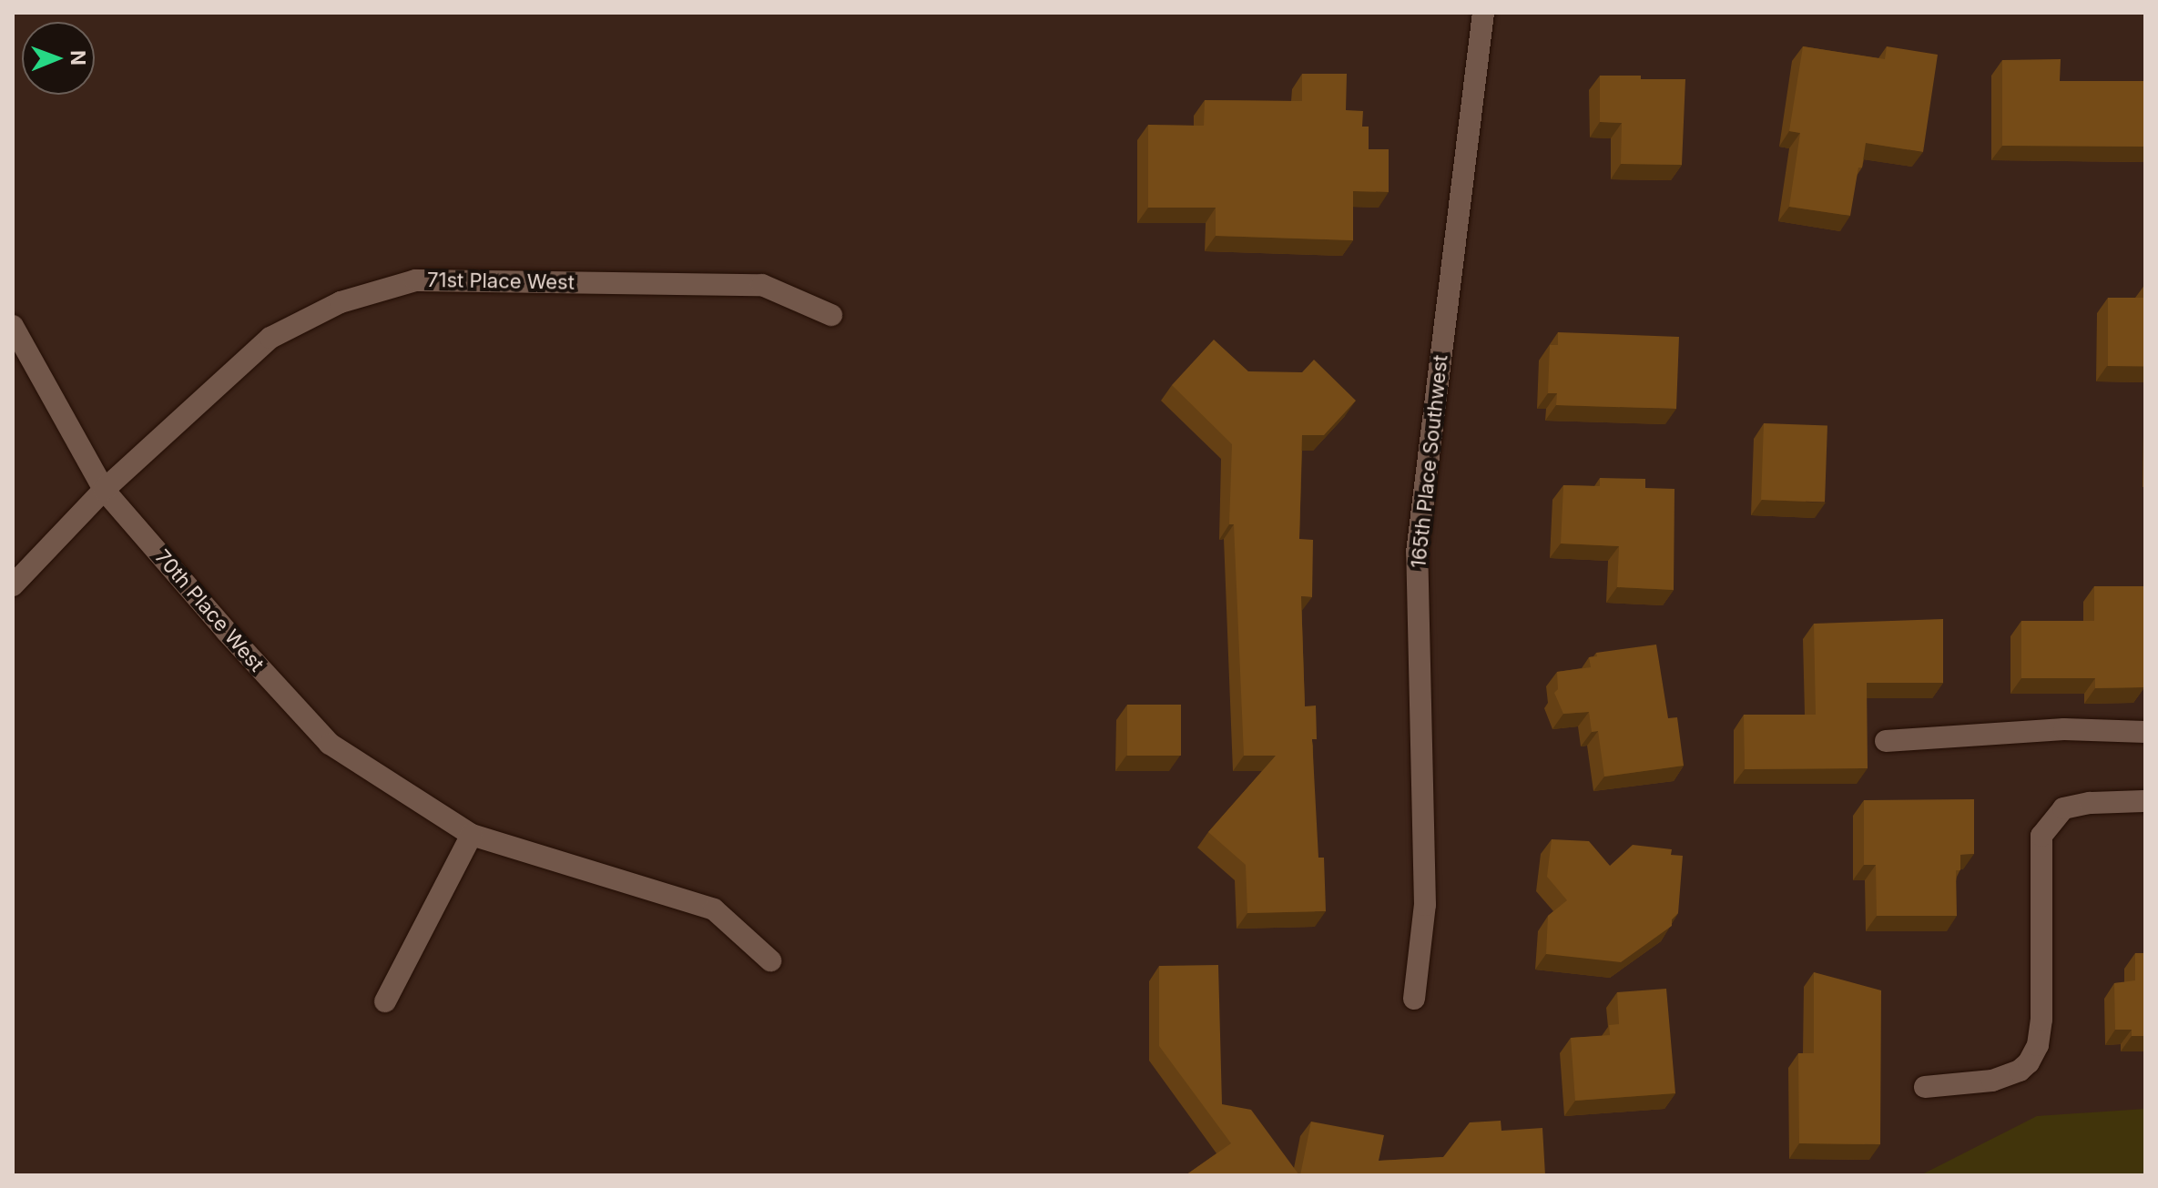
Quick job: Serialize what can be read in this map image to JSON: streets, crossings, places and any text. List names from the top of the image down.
{
  "streets": {
    "street": ["71st Place West", "165th Place Southwest", "70th Place West"]
  },
  "crossings": [
    ["71st Place West", "70th Place West"]
  ],
  "north": "right"
}
